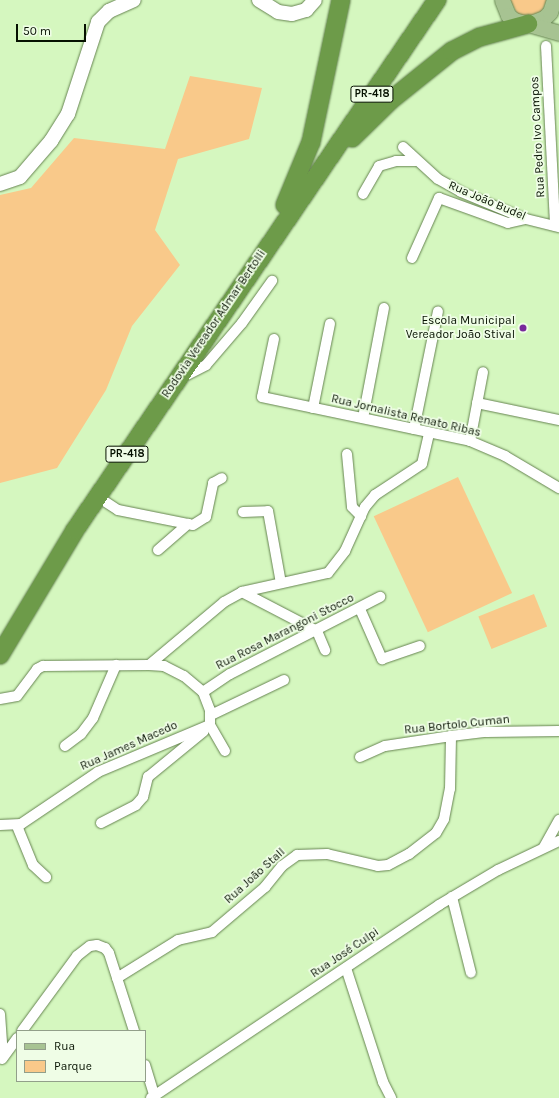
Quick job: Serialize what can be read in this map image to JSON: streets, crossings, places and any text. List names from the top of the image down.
{
  "streets": {
    "highway": ["PR-418", "Rodovia Vereador Admar Bertolli"],
    "street": [
      "Rua Pedro Ivo Campos",
      "Rua João Budel",
      "Rua Jornalista Renato Ribas",
      "Rua Rosa Marangoni Stocco",
      "Rua Bortolo Cuman",
      "Rua James Macedo",
      "Rua João Stall",
      "Rua José Culpi"
    ]
  },
  "crossings": [
    ["Rua Pedro Ivo Campos", "Rua João Budel"],
    ["Rua Bortolo Cuman", "Rua João Stall"]
  ],
  "places": ["Escola Municipal Vereador João Stival"],
  "legend": ["Rua", "Parque"],
  "scale_bar": "50 m"
}
